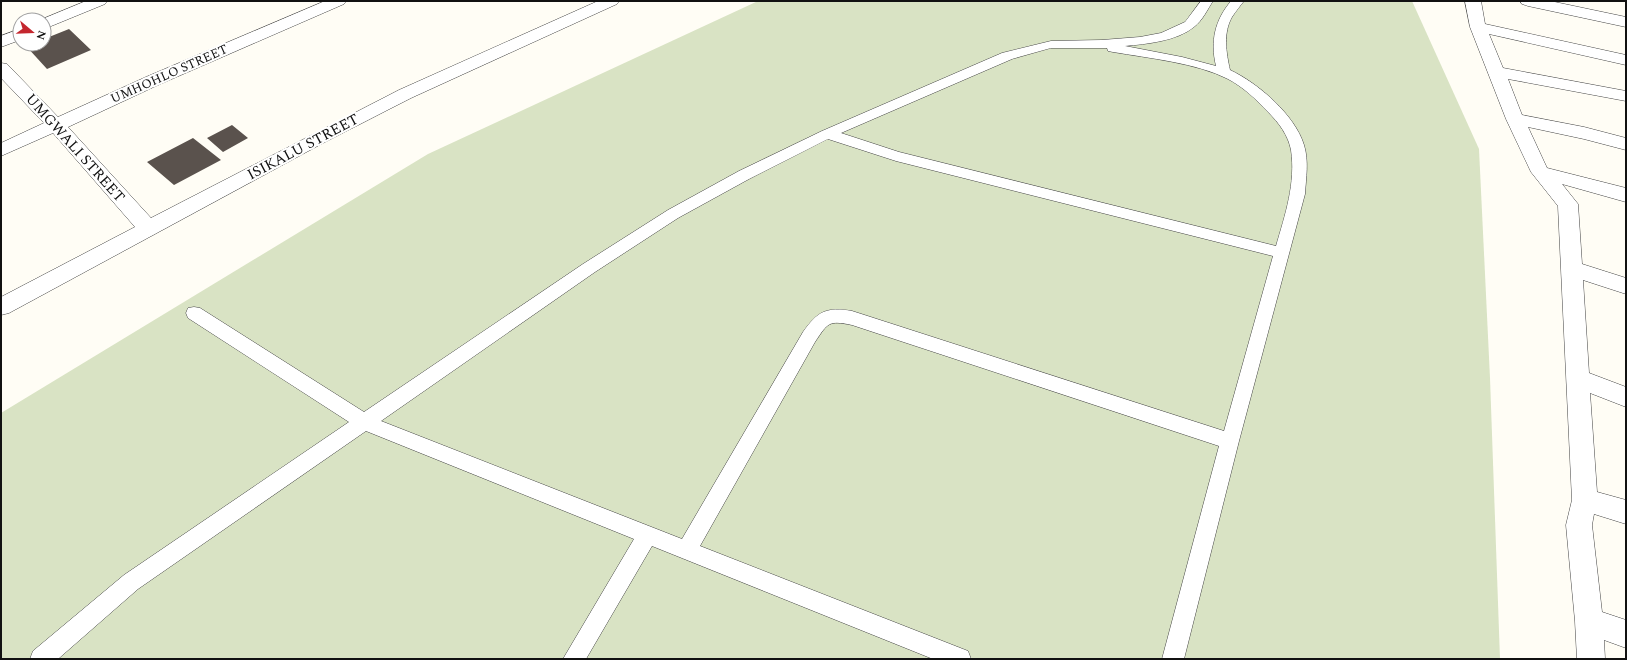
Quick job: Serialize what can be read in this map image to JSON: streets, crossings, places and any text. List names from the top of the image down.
{
  "streets": {
    "street": ["UMHOHLO STREET", "ISIKALU STREET", "UMGWALI STREET"]
  },
  "crossings": [
    ["UMHOHLO STREET", "UMGWALI STREET"],
    ["ISIKALU STREET", "UMGWALI STREET"]
  ],
  "north": "right"
}
